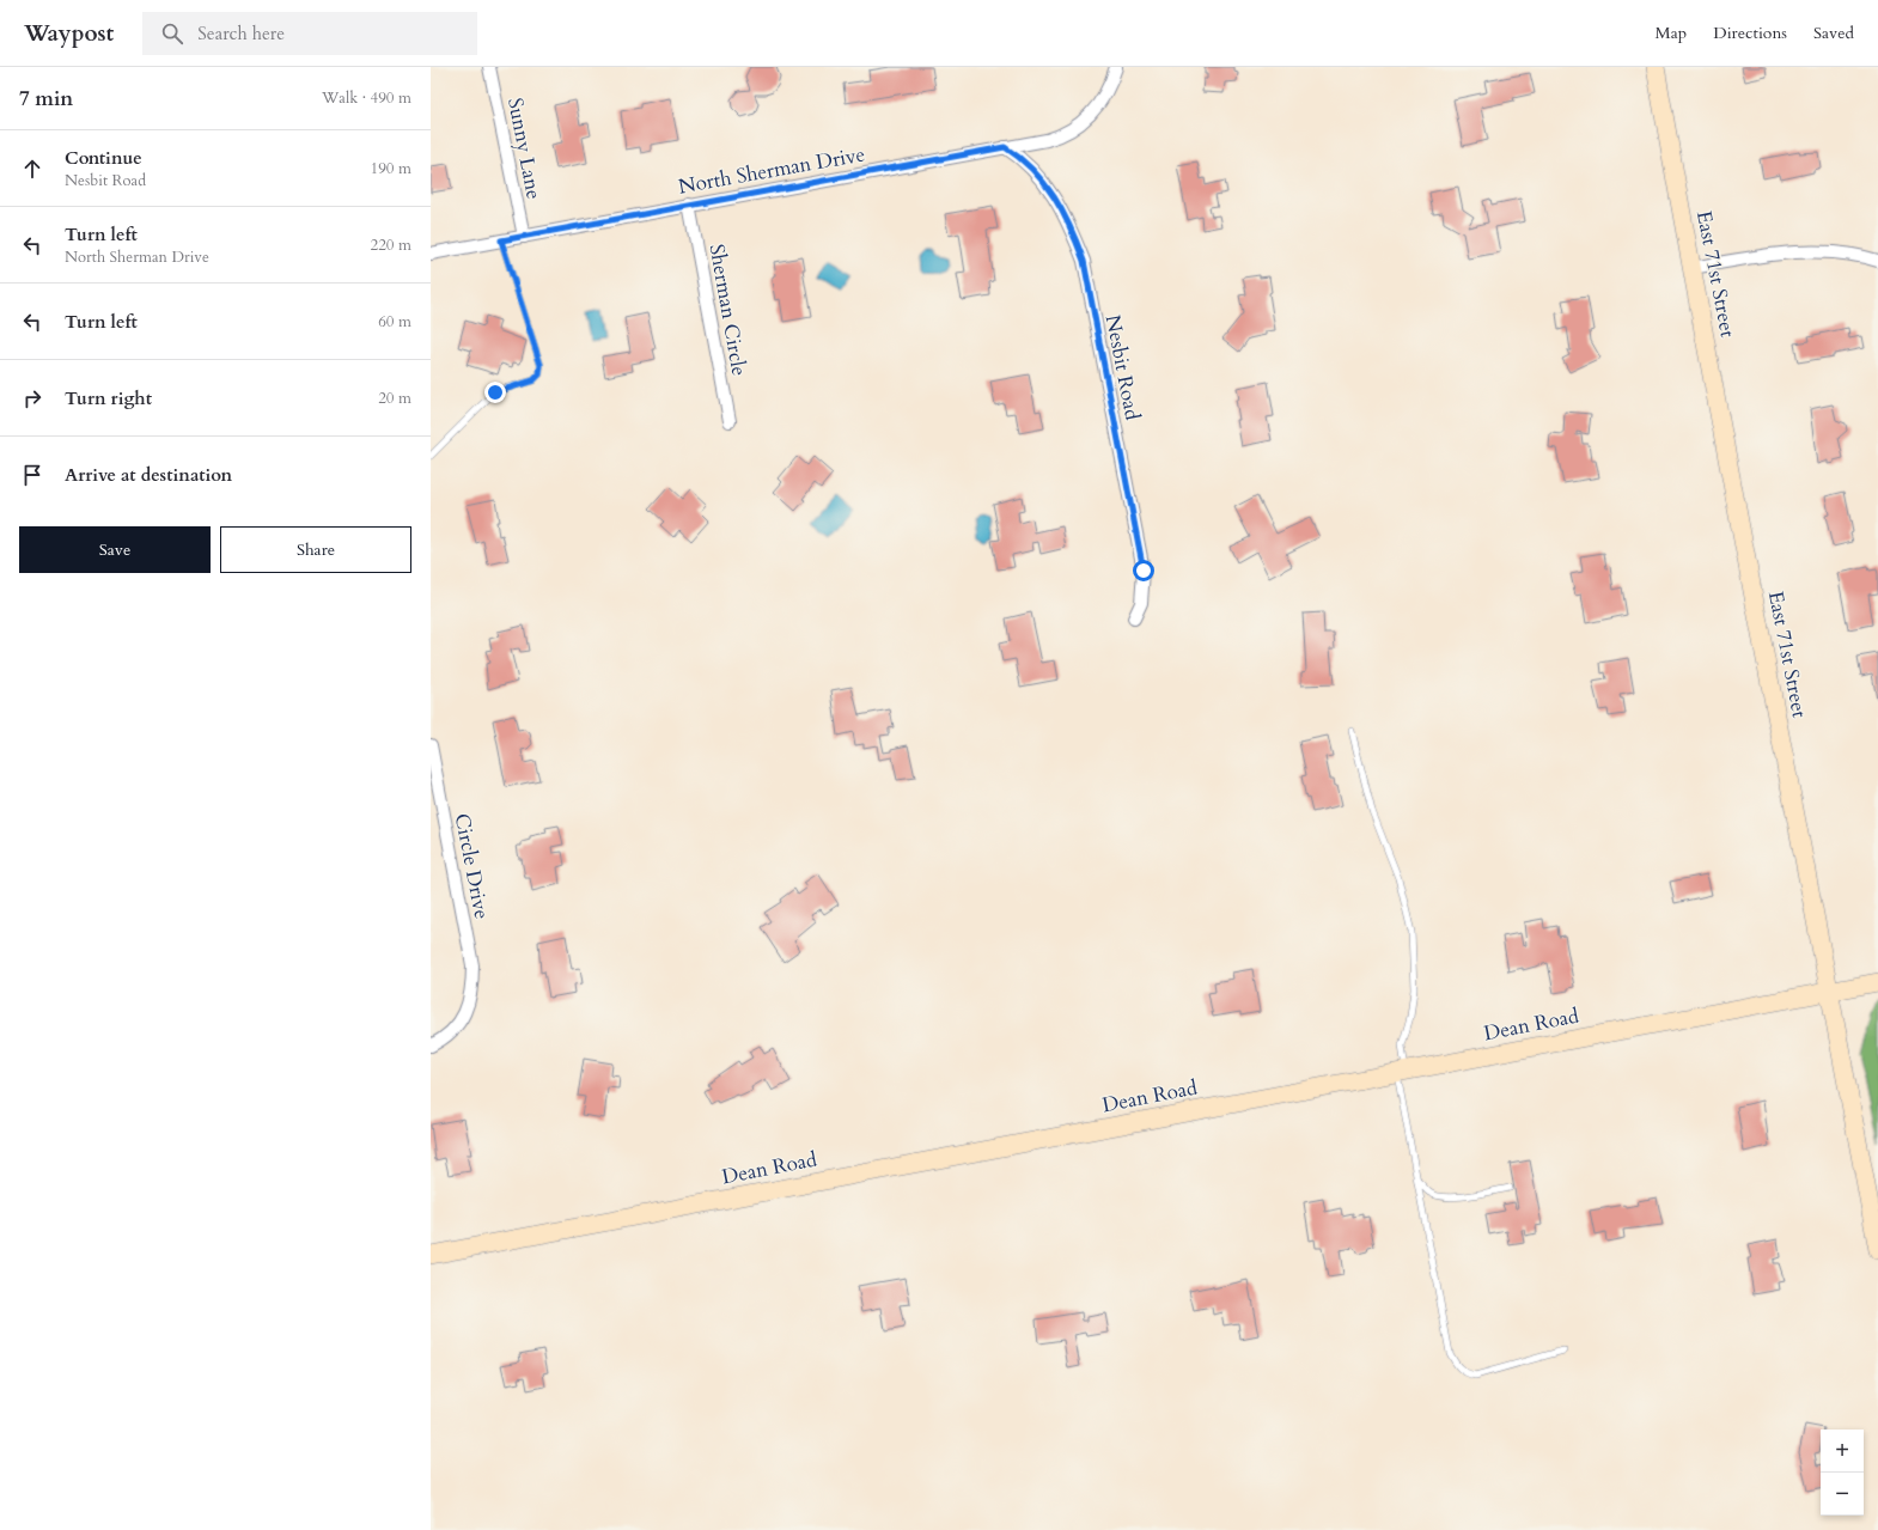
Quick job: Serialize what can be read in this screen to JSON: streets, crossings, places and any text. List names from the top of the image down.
{
  "streets": {
    "street": [
      "Sunny Lane",
      "North Sherman Drive",
      "East 71st Street",
      "Sherman Circle",
      "Nesbit Road",
      "Circle Drive",
      "Dean Road"
    ]
  },
  "crossings": [
    ["Sunny Lane", "North Sherman Drive"],
    ["North Sherman Drive", "Sherman Circle"],
    ["North Sherman Drive", "Nesbit Road"],
    ["East 71st Street", "Dean Road"]
  ],
  "page": {
    "header": "Waypost",
    "search": "Search here",
    "nav": ["Map", "Directions", "Saved"],
    "heading": ["7 min", "Walk · 490 m"],
    "list": [
      ["Continue", "Nesbit Road", "190 m"],
      ["Turn left", "North Sherman Drive", "220 m"],
      ["Turn left", "60 m"],
      ["Turn right", "20 m"],
      "Arrive at destination"
    ],
    "buttons": ["Save", "Share"],
    "map_buttons": ["+", "−"]
  }
}
